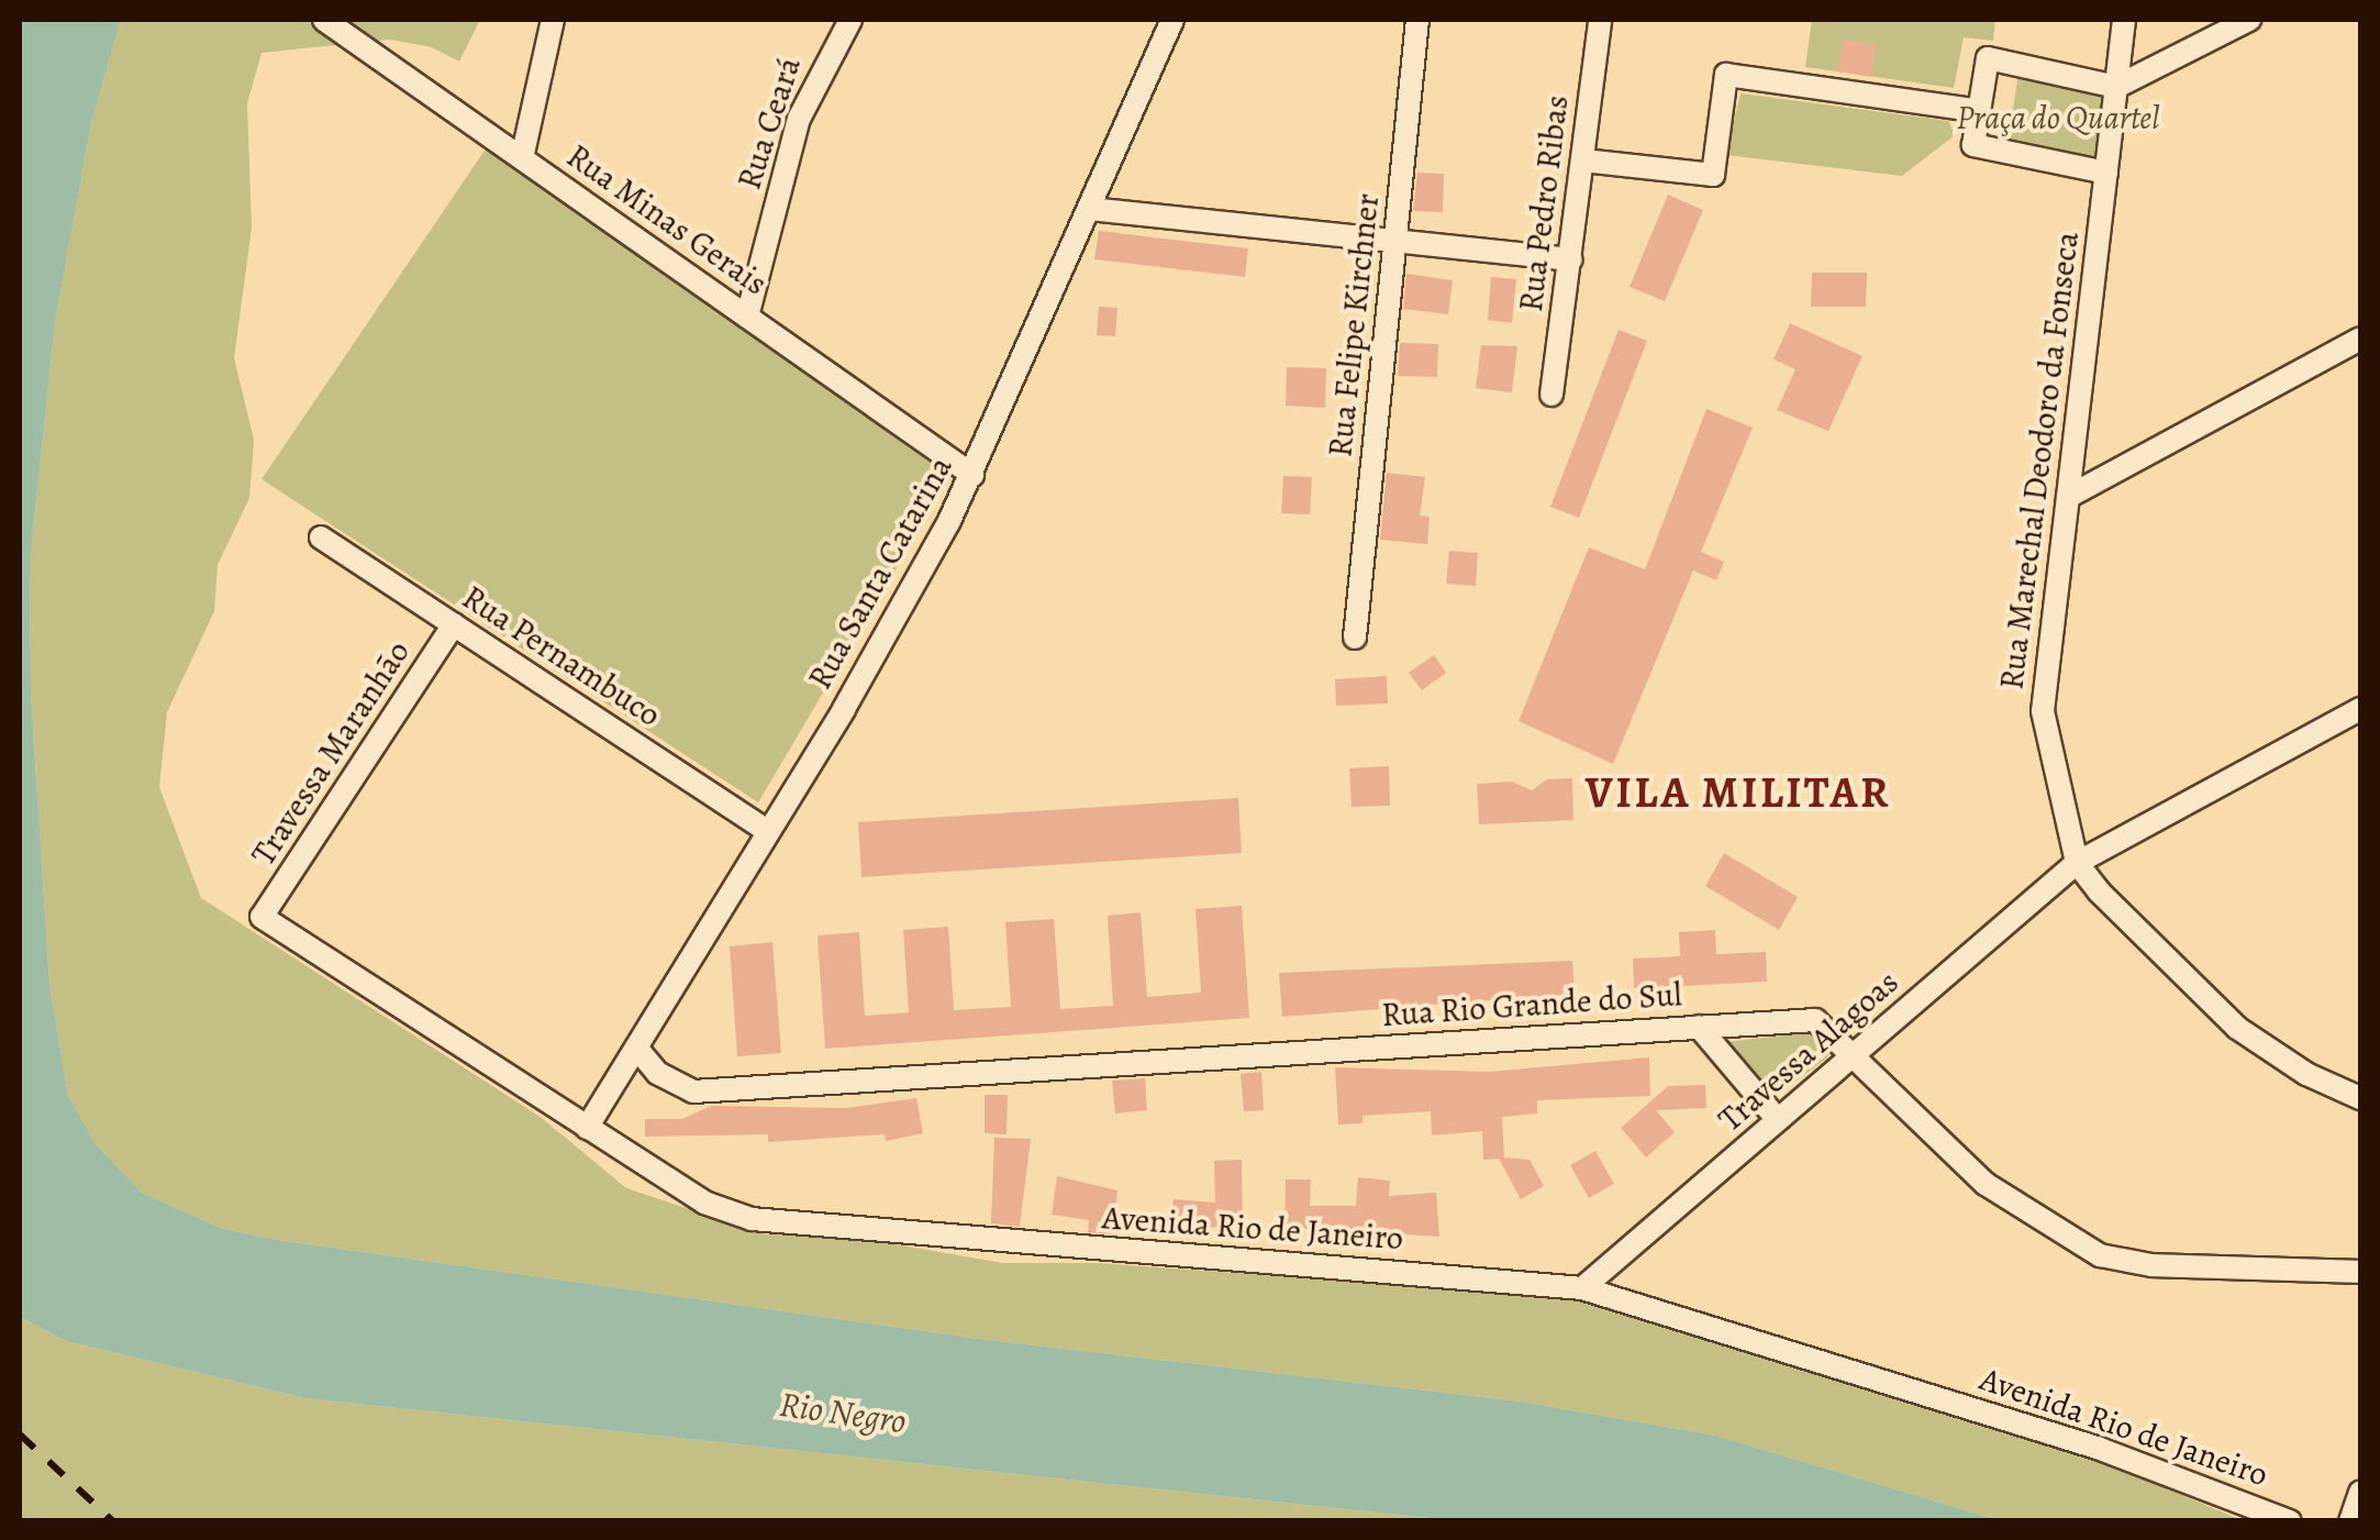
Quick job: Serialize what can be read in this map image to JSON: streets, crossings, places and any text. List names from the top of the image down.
{
  "streets": {
    "street": [
      "Rua Ceará",
      "Rua Pedro Ribas",
      "Rua Minas Gerais",
      "Rua Felipe Kirchner",
      "Rua Marechal Deodoro da Fonseca",
      "Rua Santa Catarina",
      "Rua Pernambuco",
      "Travessa Maranhão",
      "Rua Rio Grande do Sul",
      "Travessa Alagoas",
      "Avenida Rio de Janeiro"
    ]
  },
  "crossings": [
    ["Rua Ceará", "Rua Minas Gerais"],
    ["Rua Minas Gerais", "Rua Santa Catarina"],
    ["Rua Marechal Deodoro da Fonseca", "Travessa Alagoas"],
    ["Rua Santa Catarina", "Rua Pernambuco"],
    ["Rua Santa Catarina", "Rua Rio Grande do Sul"],
    ["Rua Santa Catarina", "Avenida Rio de Janeiro"],
    ["Rua Pernambuco", "Travessa Maranhão"],
    ["Travessa Maranhão", "Avenida Rio de Janeiro"],
    ["Rua Rio Grande do Sul", "Travessa Alagoas"],
    ["Travessa Alagoas", "Avenida Rio de Janeiro"]
  ],
  "districts": ["VILA MILITAR"],
  "water": ["Rio Negro"],
  "parks": ["Praça do Quartel"]
}
